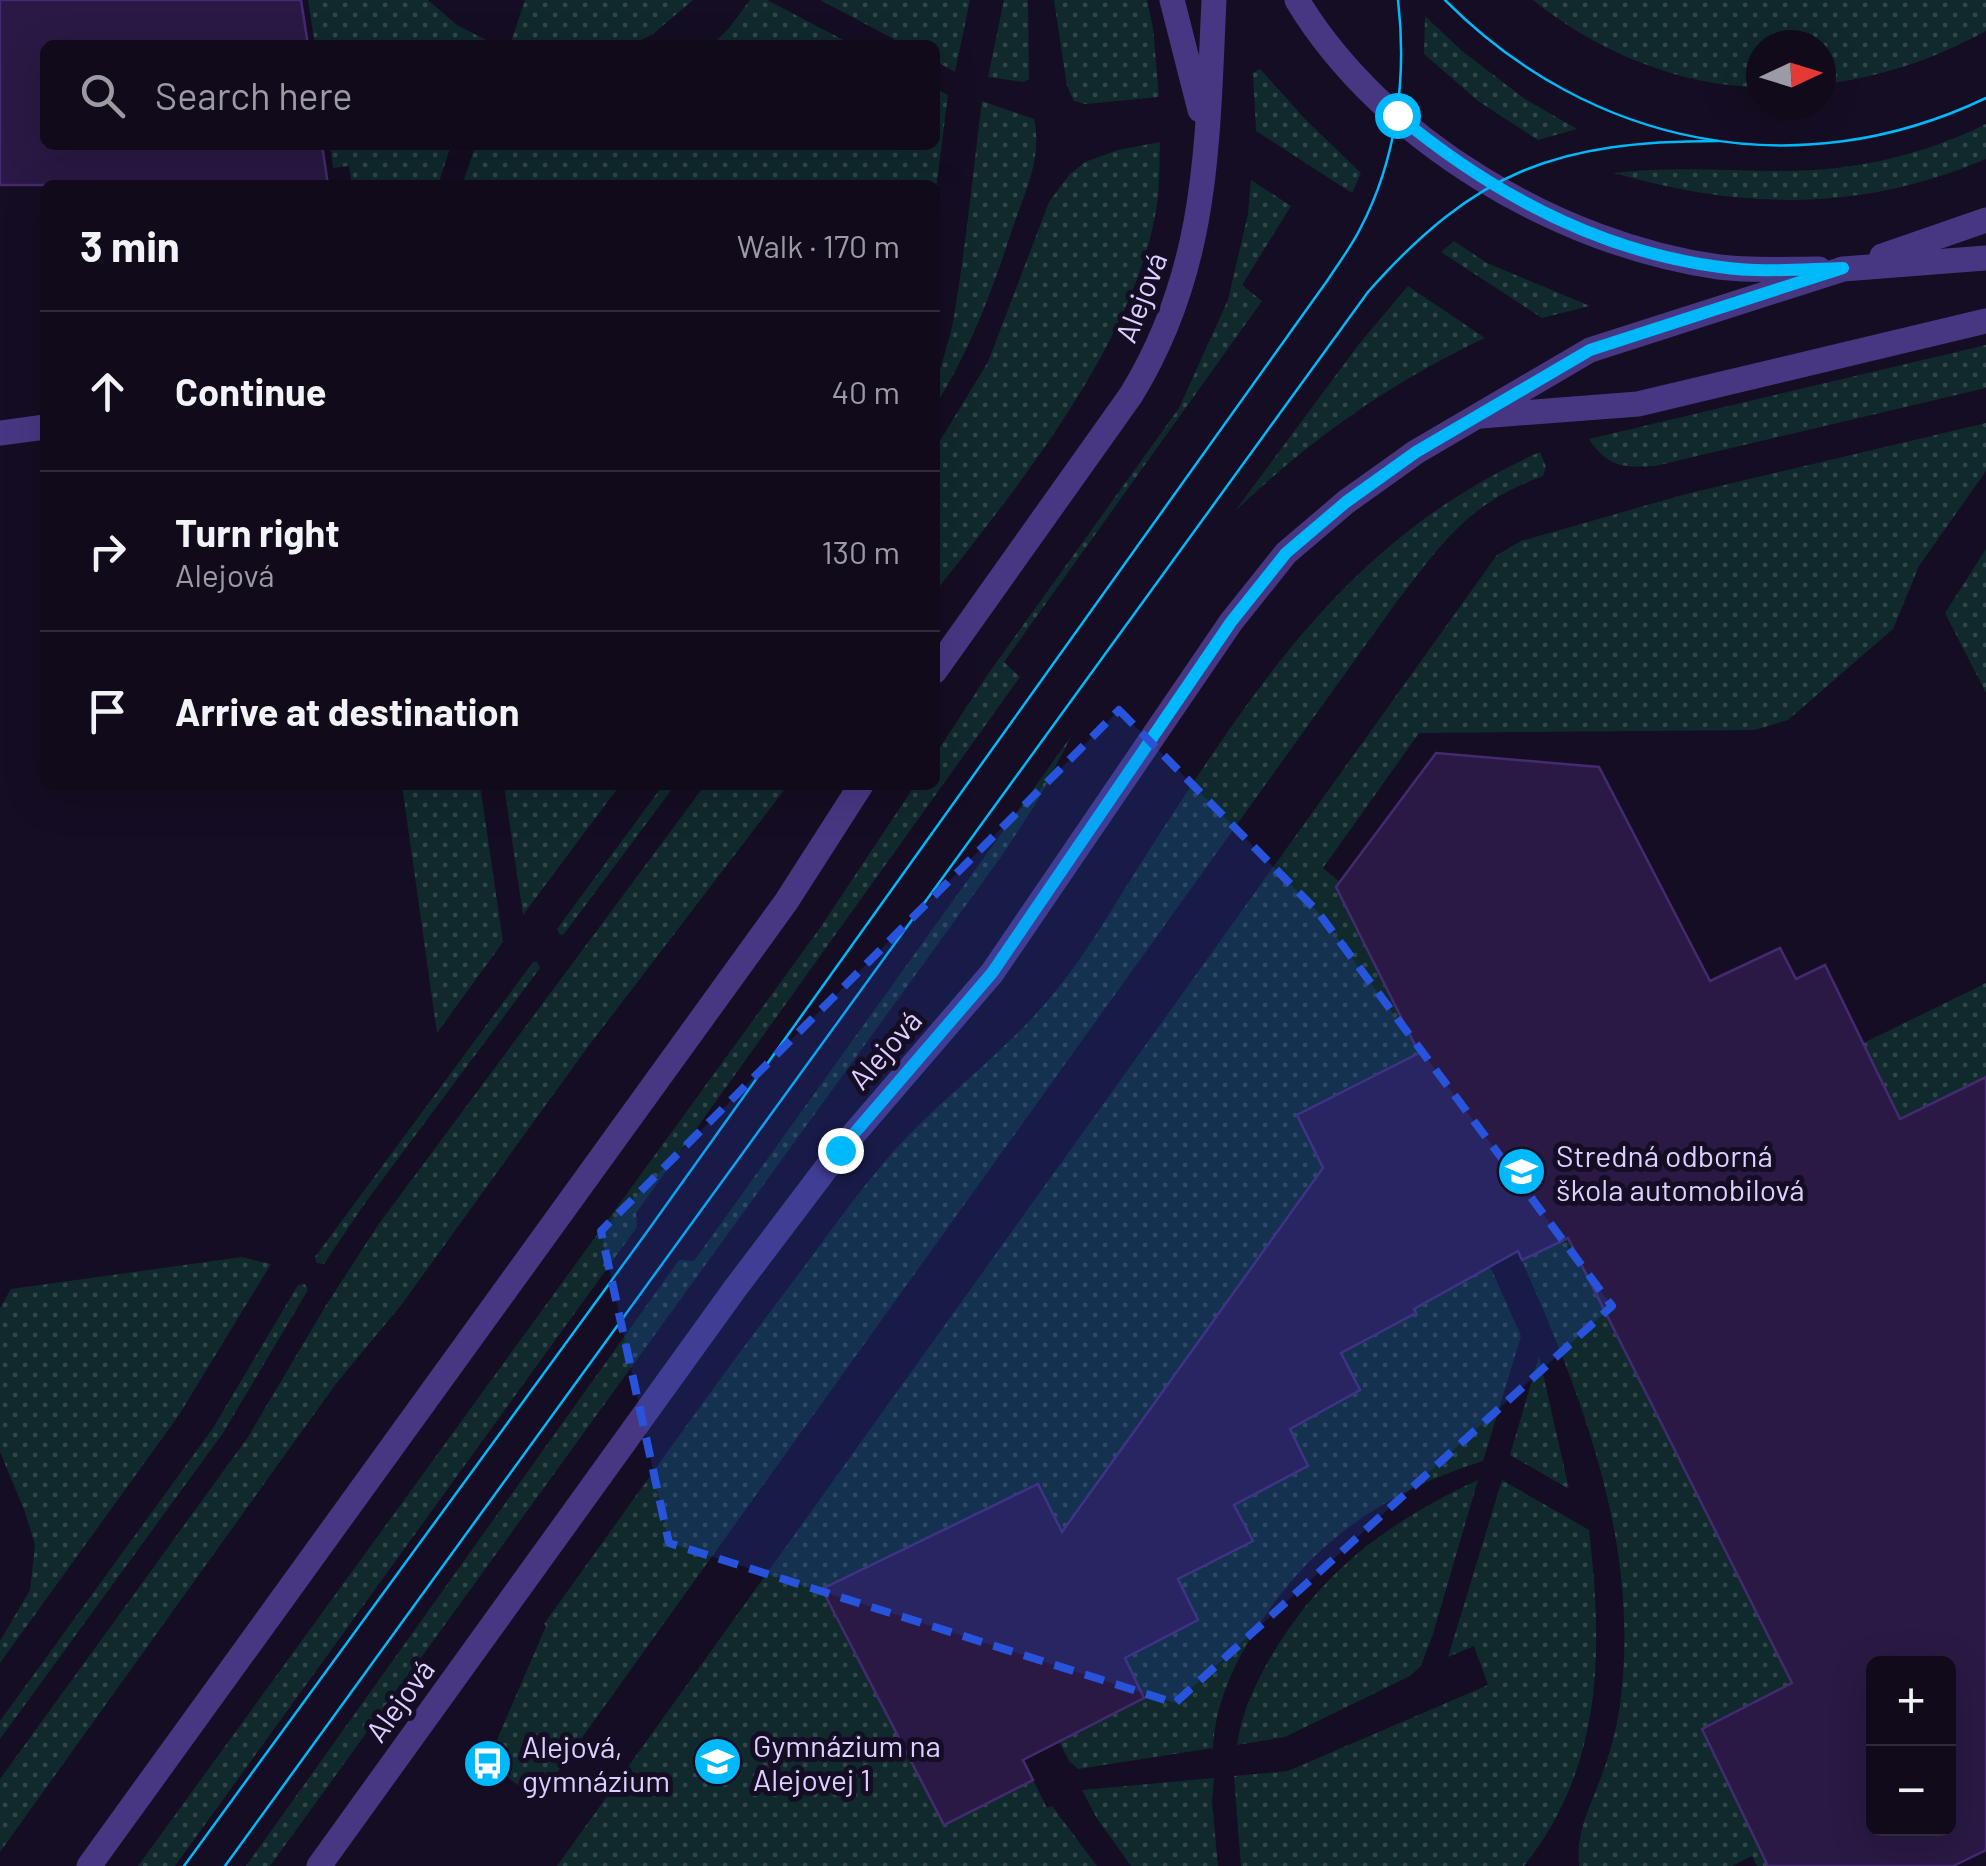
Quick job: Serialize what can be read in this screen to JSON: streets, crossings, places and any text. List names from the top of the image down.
{
  "streets": {
    "street": ["Alejová"]
  },
  "places": {
    "school or university": ["Stredná odborná škola automobilová", "Gymnázium na Alejovej 1"],
    "bus stop": ["Alejová, gymnázium"]
  },
  "north": "right",
  "page": {
    "search": "Search here",
    "heading": ["3 min", "Walk · 170 m"],
    "list": [
      ["Continue", "40 m"],
      ["Turn right", "Alejová", "130 m"],
      "Arrive at destination"
    ],
    "map_buttons": ["+", "−"]
  }
}
